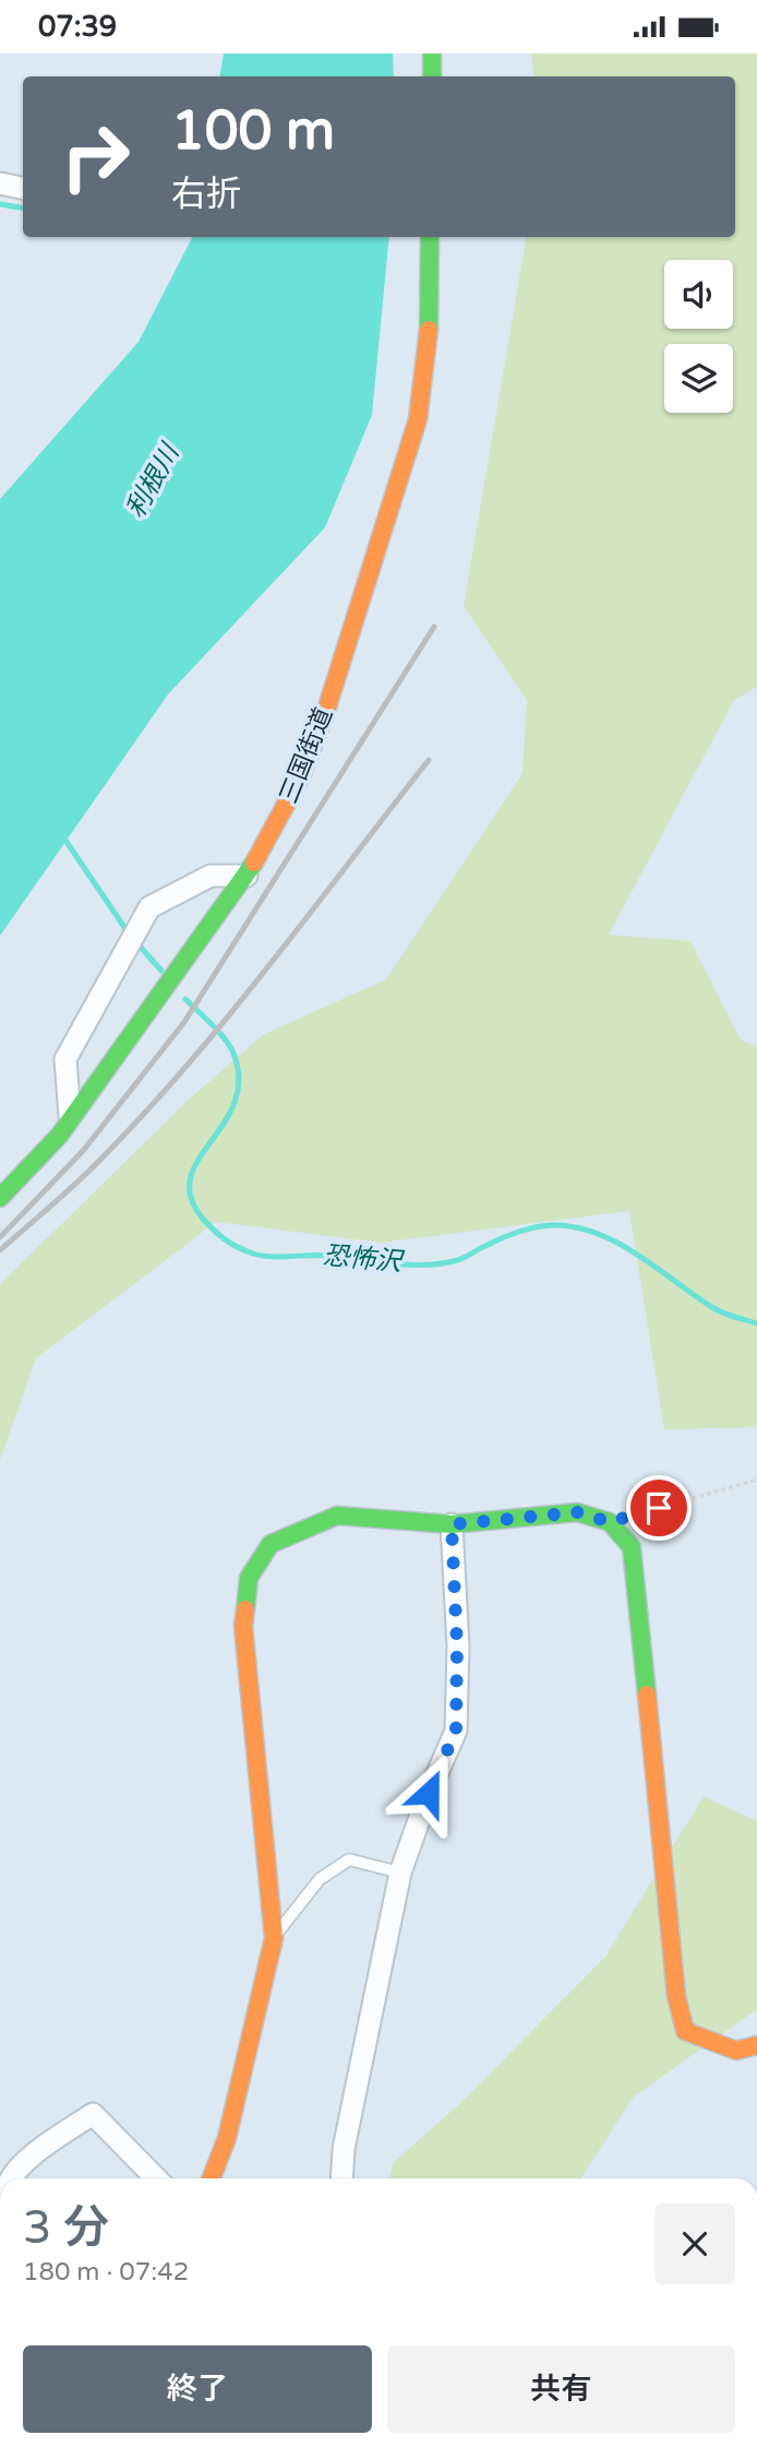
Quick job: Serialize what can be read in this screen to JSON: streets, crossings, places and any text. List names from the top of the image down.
{
  "streets": {
    "main road": ["三国街道"]
  },
  "water": ["利根川", "恐怖沢"],
  "page": {
    "status": "07:39",
    "turn": ["100 m", "右折"],
    "heading": ["3 分", "180 m · 07:42"],
    "buttons": ["終了", "共有"]
  }
}
